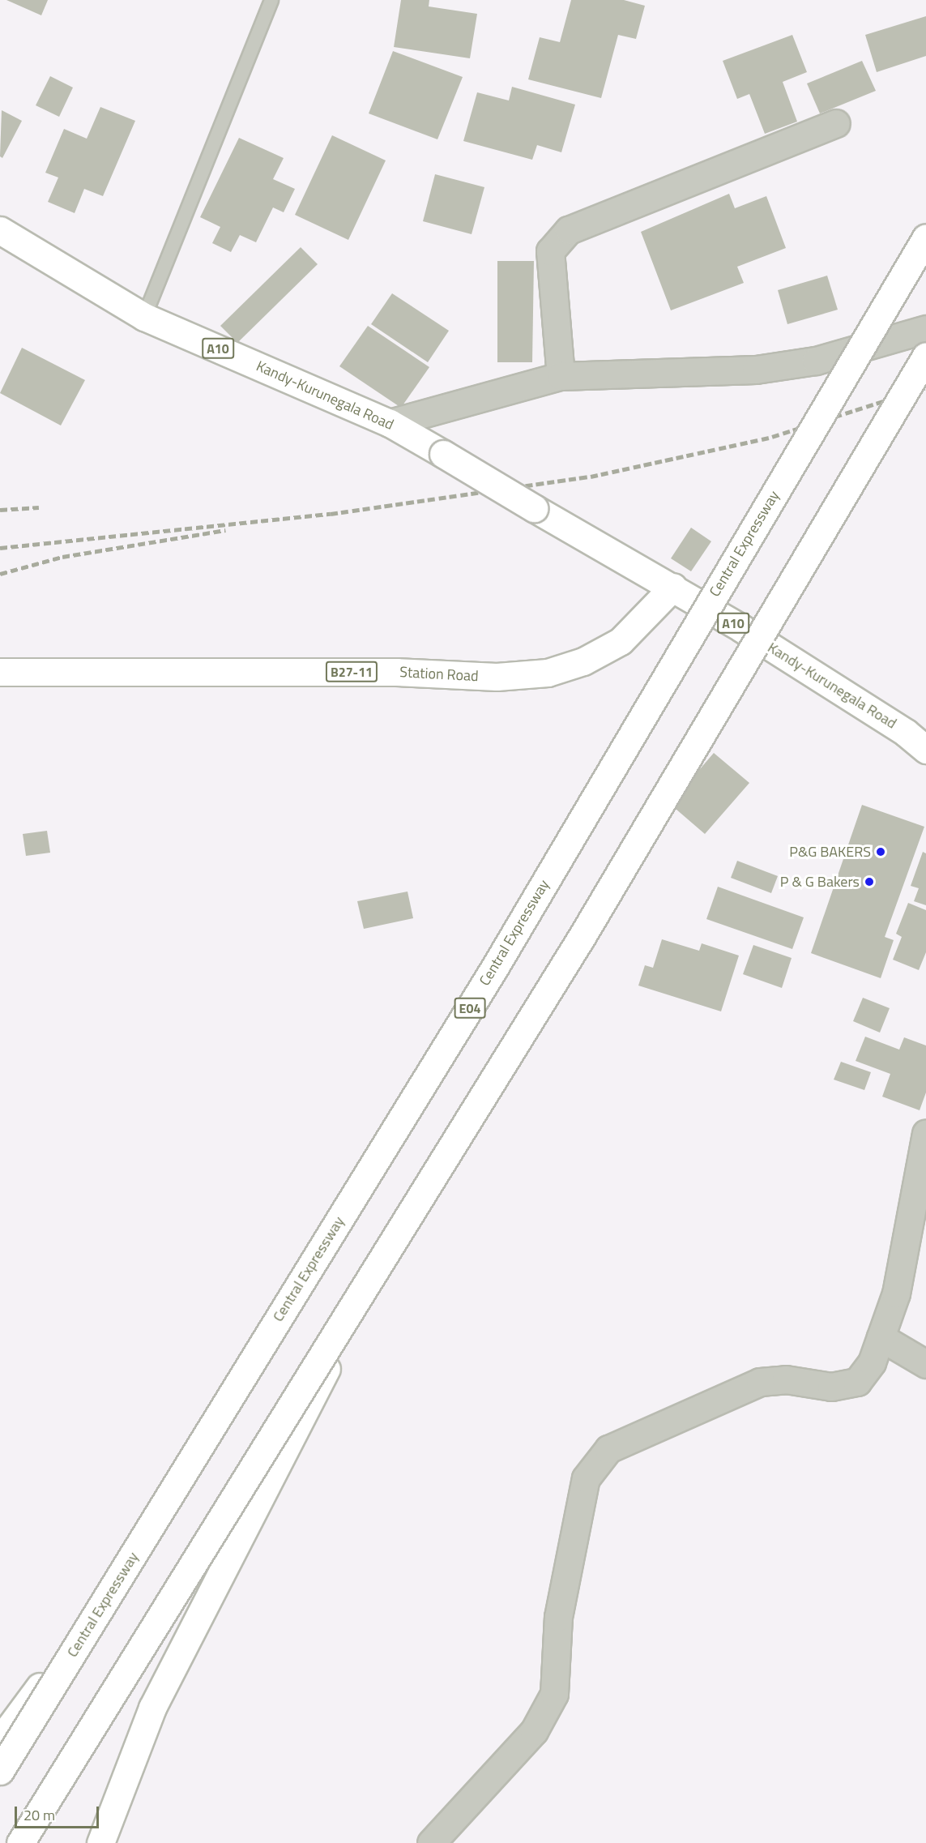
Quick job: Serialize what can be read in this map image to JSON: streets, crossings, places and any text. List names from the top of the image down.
{
  "streets": {
    "main road": [
      "A10",
      "Kandy-Kurunegala Road",
      "Central Expressway",
      "B27-11",
      "Station Road",
      "E04"
    ]
  },
  "crossings": [
    ["Kandy-Kurunegala Road", "Station Road"]
  ],
  "places": ["P&G BAKERS", "P & G Bakers"],
  "scale_bar": "20 m"
}
